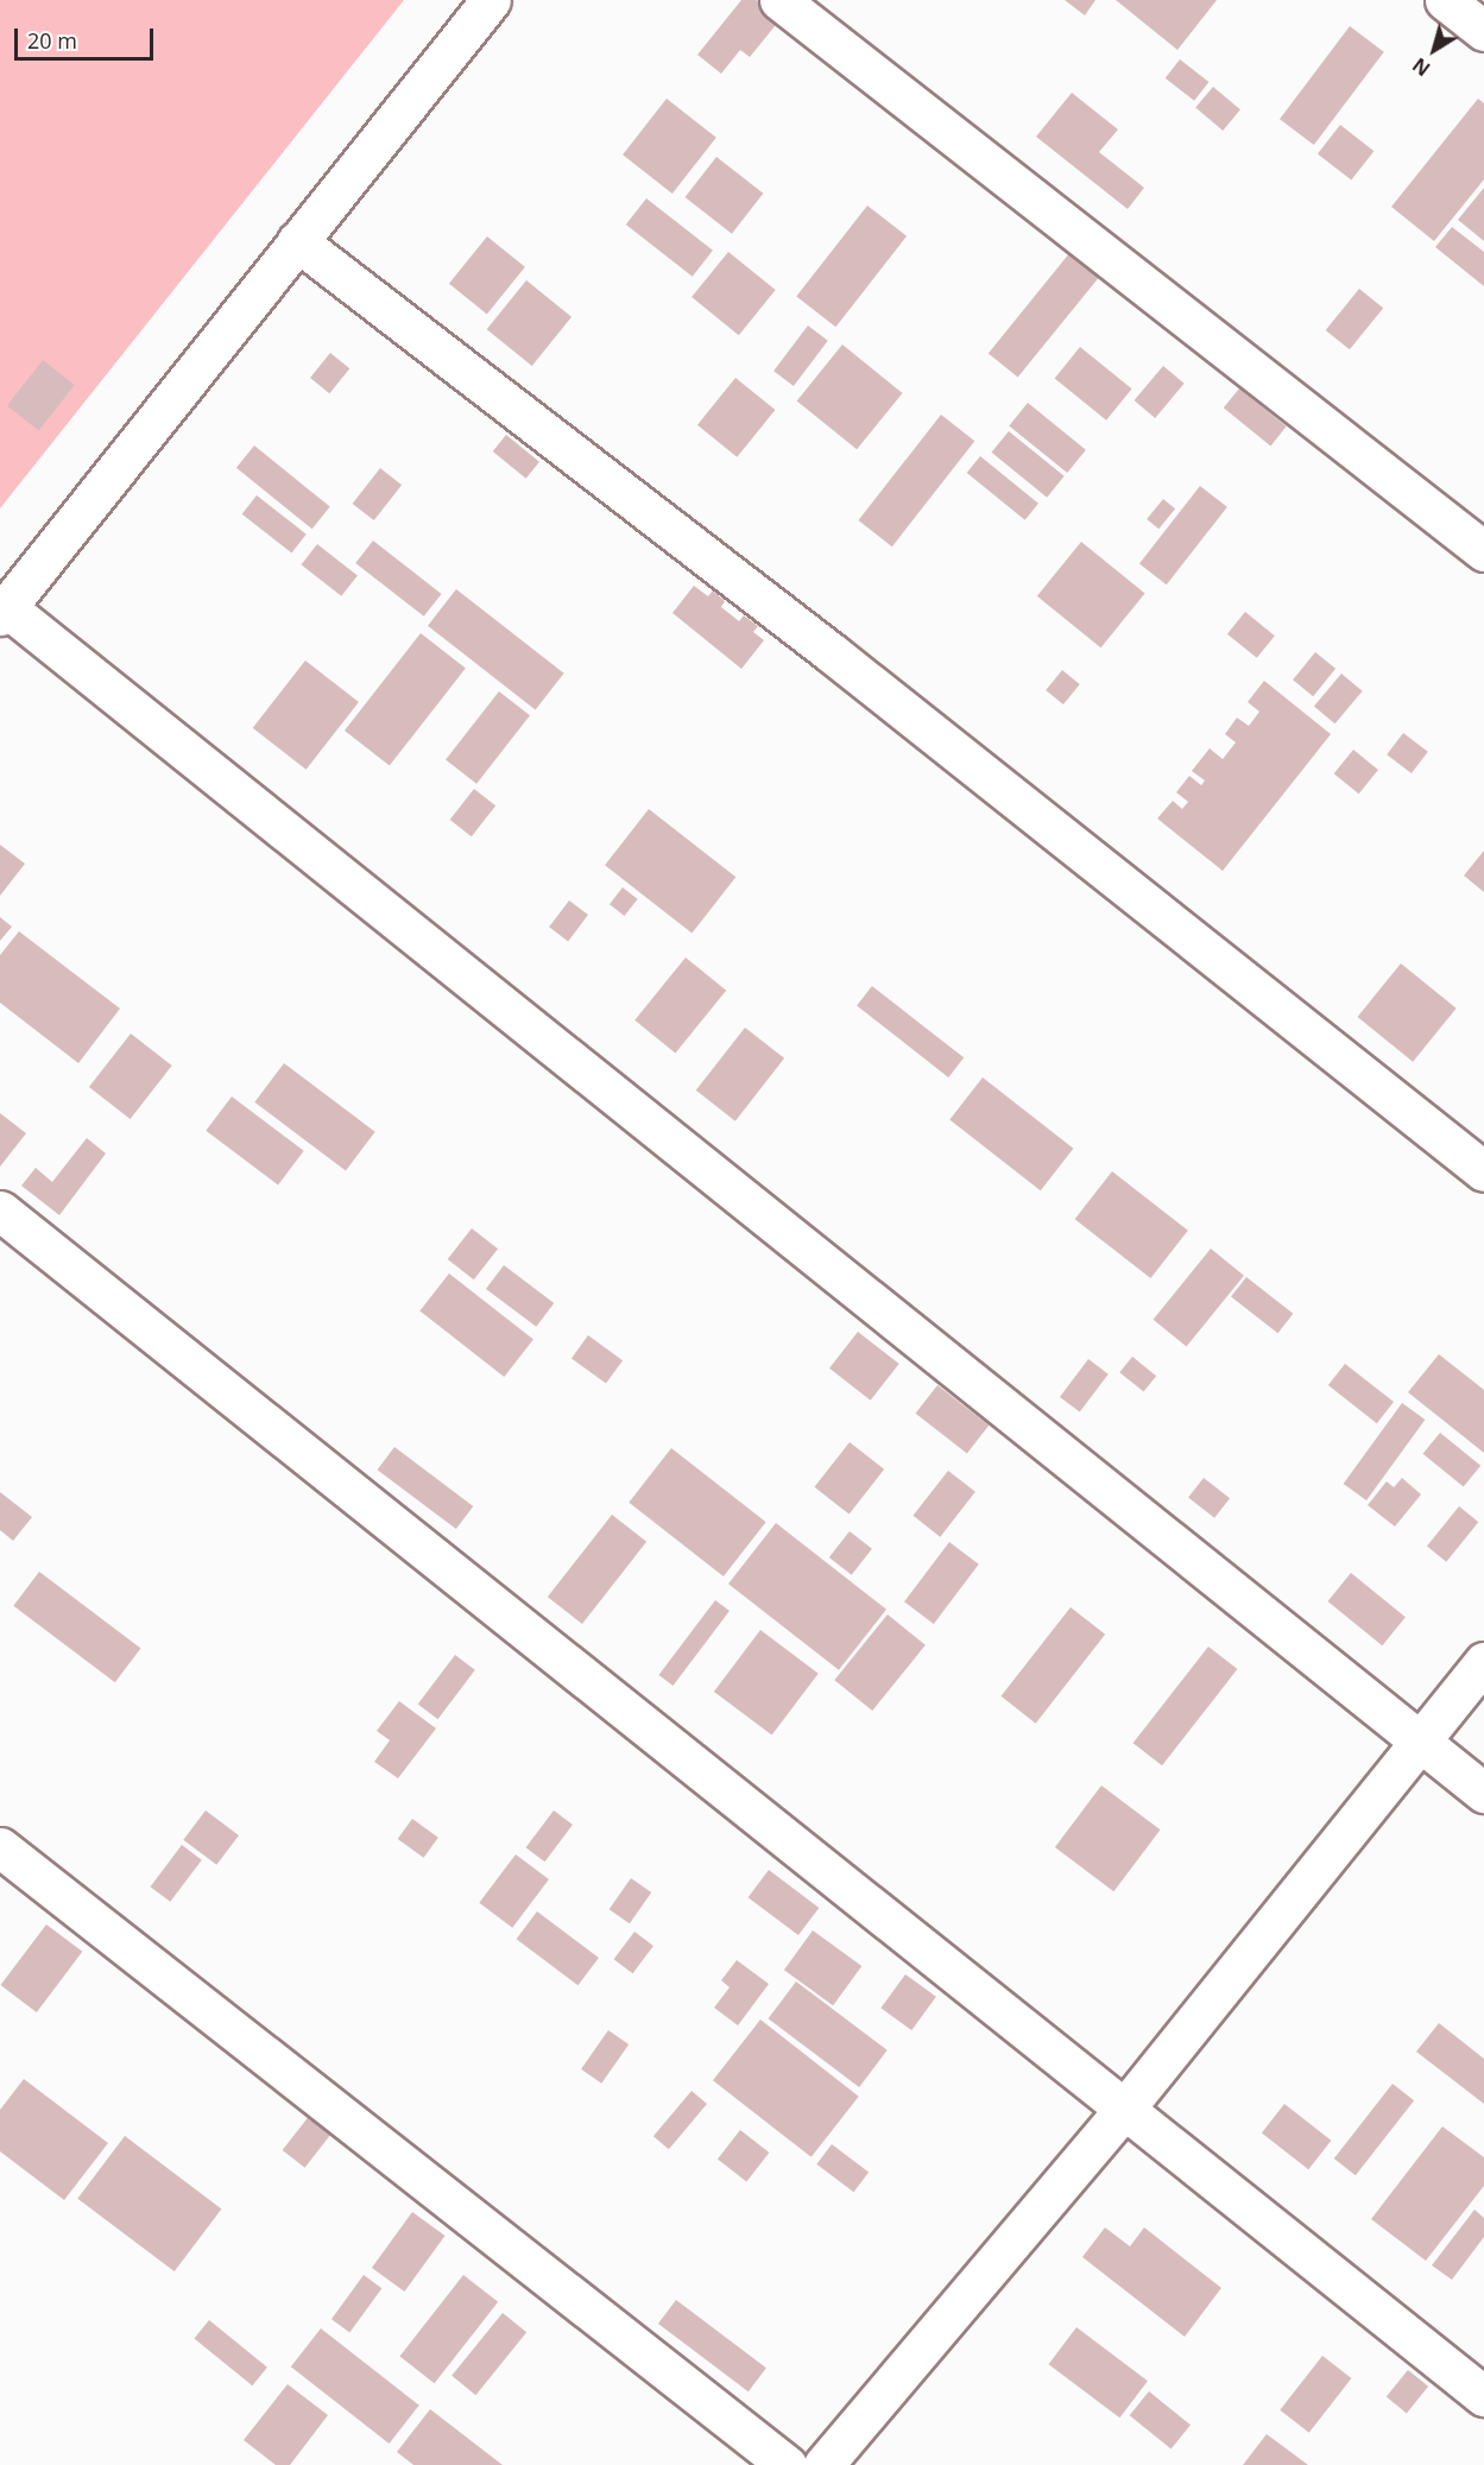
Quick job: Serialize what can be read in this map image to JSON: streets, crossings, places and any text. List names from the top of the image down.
{
  "scale_bar": "20 m",
  "north": "bottom left"
}
